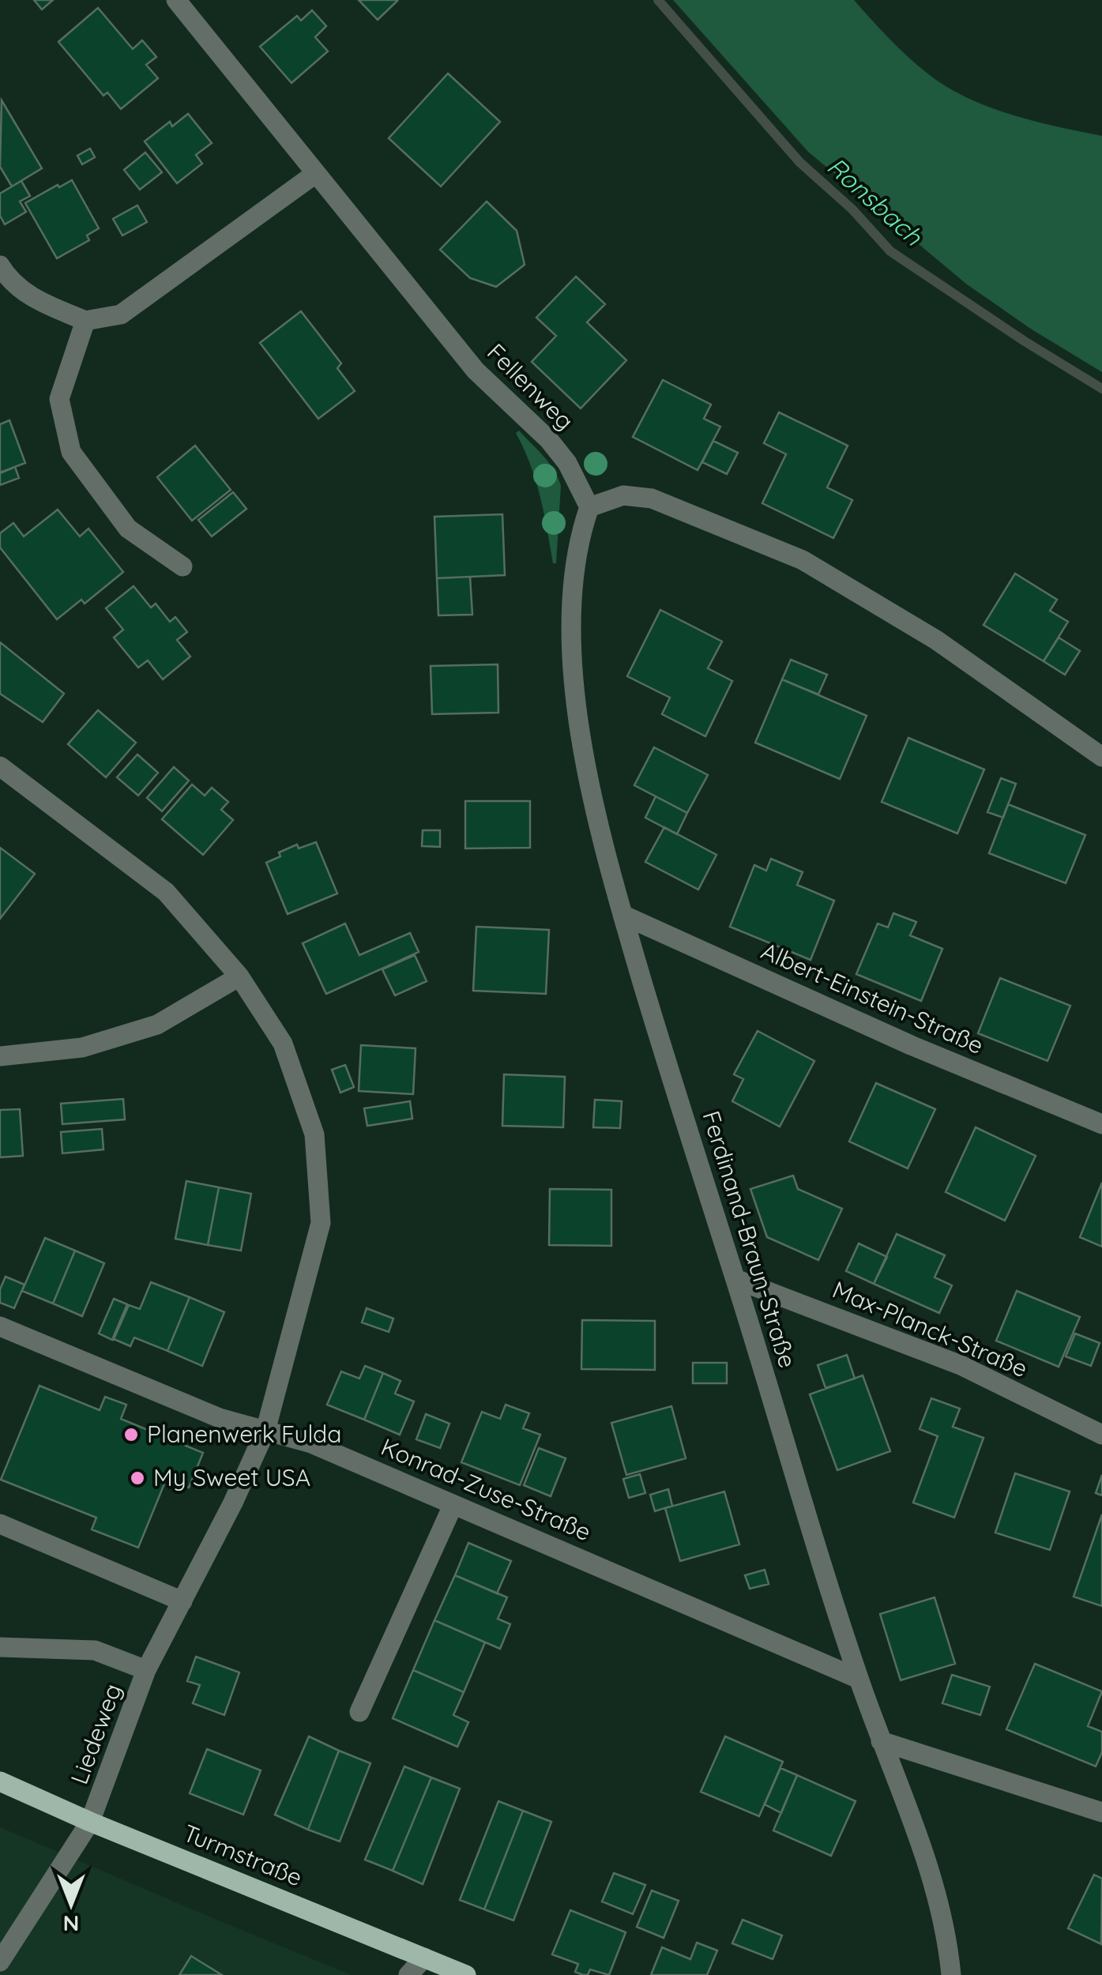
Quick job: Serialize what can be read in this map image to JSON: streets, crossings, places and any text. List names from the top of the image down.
{
  "streets": {
    "main road": ["Turmstraße"],
    "street": [
      "Fellenweg",
      "Albert-Einstein-Straße",
      "Ferdinand-Braun-Straße",
      "Max-Planck-Straße",
      "Konrad-Zuse-Straße",
      "Liedeweg"
    ]
  },
  "crossings": [
    ["Fellenweg", "Ferdinand-Braun-Straße"],
    ["Albert-Einstein-Straße", "Ferdinand-Braun-Straße"],
    ["Ferdinand-Braun-Straße", "Max-Planck-Straße"],
    ["Ferdinand-Braun-Straße", "Konrad-Zuse-Straße"],
    ["Liedeweg", "Turmstraße"]
  ],
  "water": ["Ronsbach"],
  "places": ["Planenwerk Fulda", "My Sweet USA"],
  "north": "bottom"
}
